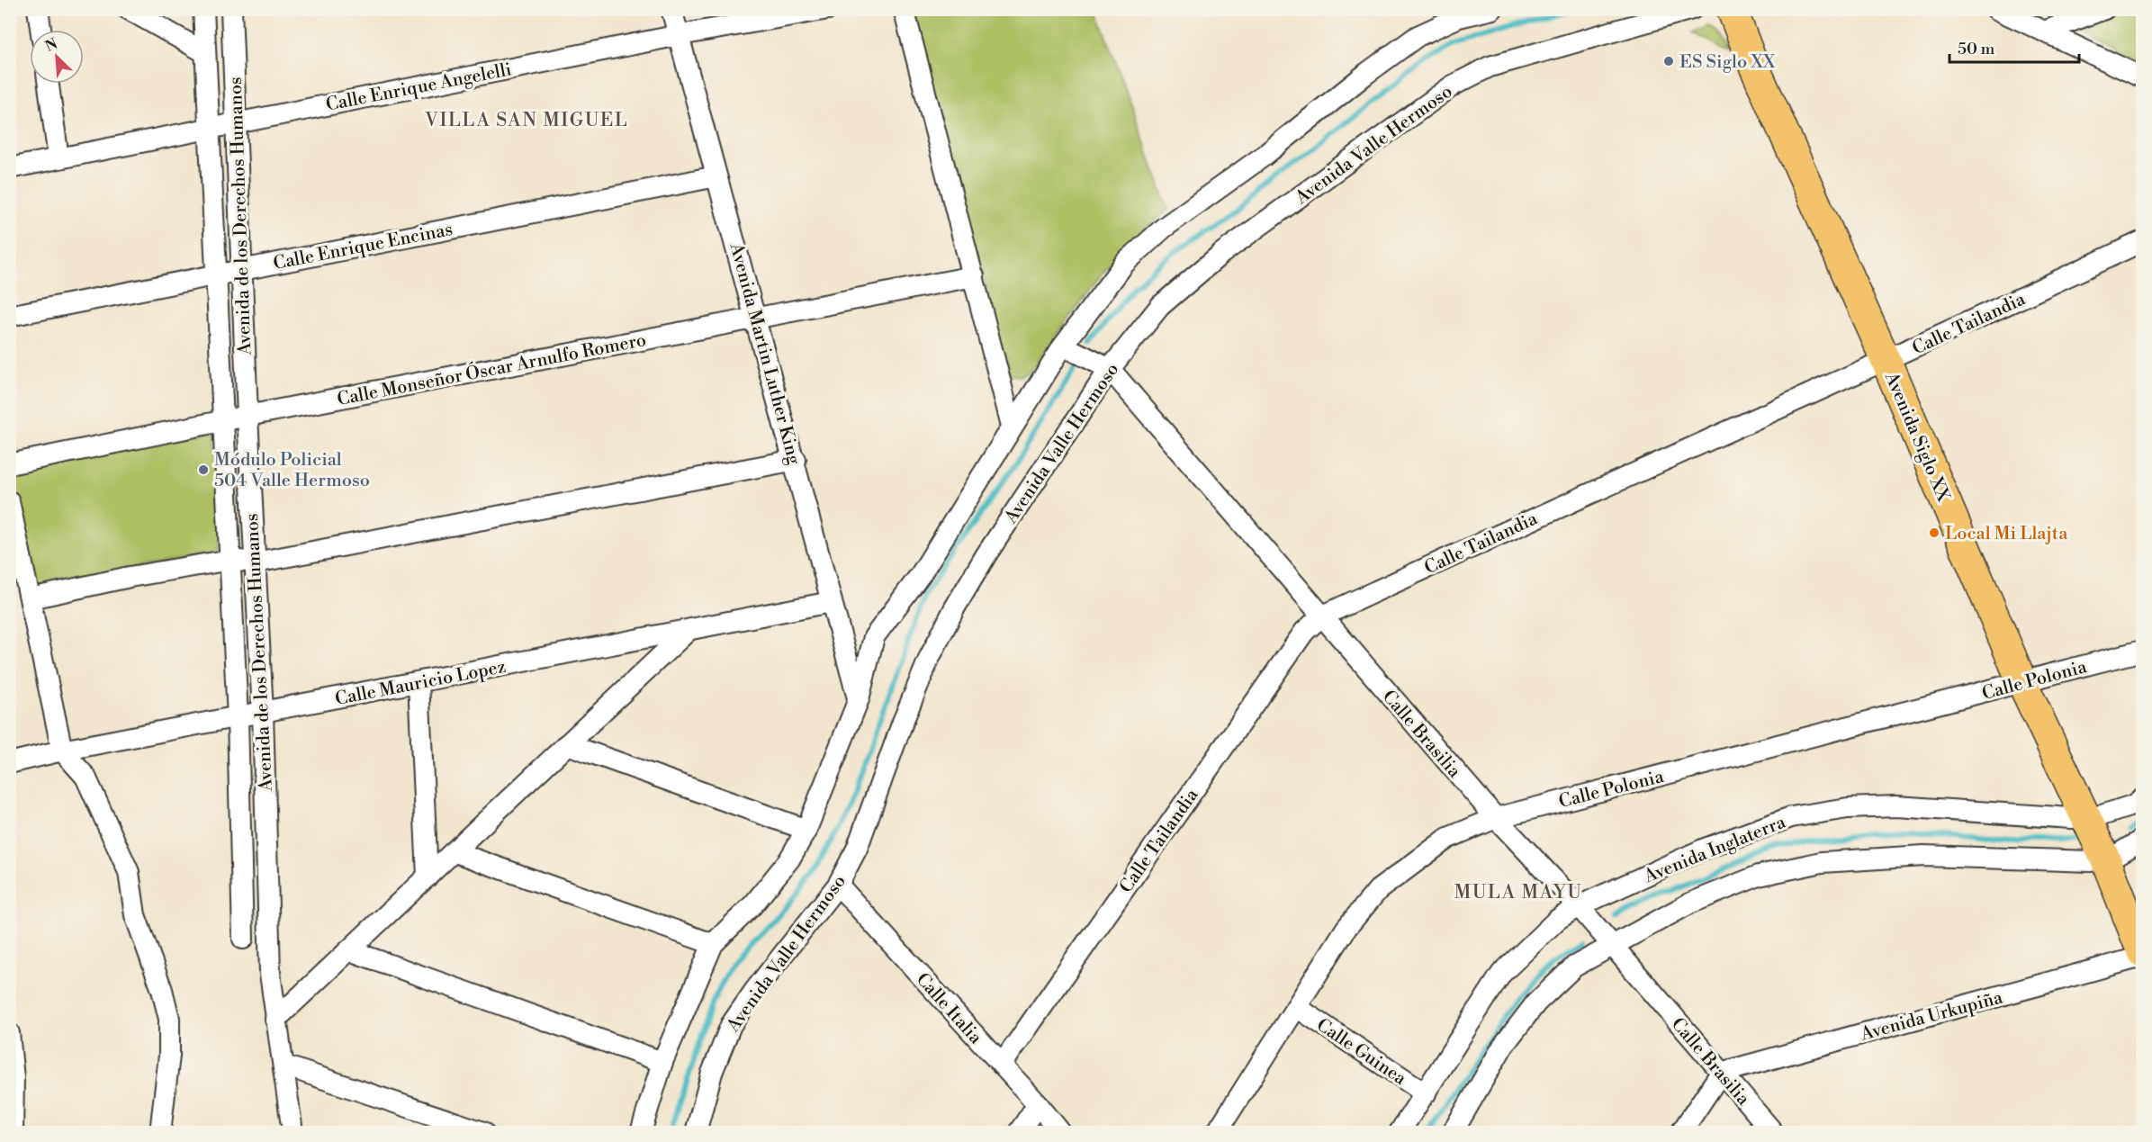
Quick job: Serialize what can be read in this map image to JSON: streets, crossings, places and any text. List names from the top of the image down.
{
  "streets": {
    "highway": ["Avenida Siglo XX"],
    "street": [
      "Calle Enrique Angelelli",
      "Avenida Valle Hermoso",
      "Avenida de los Derechos Humanos",
      "Calle Enrique Encinas",
      "Calle Tailandia",
      "Avenida Martin Luther King",
      "Calle Monseñor Óscar Arnulfo Romero",
      "Calle Polonia",
      "Calle Mauricio Lopez",
      "Calle Brasilia",
      "Avenida Inglaterra",
      "Calle Italia",
      "Avenida Urkupiña",
      "Calle Guinea"
    ]
  },
  "crossings": [
    ["Calle Enrique Angelelli", "Avenida de los Derechos Humanos"],
    ["Calle Enrique Angelelli", "Avenida Martin Luther King"],
    ["Avenida Valle Hermoso", "Calle Brasilia"],
    ["Avenida Valle Hermoso", "Calle Italia"],
    ["Avenida de los Derechos Humanos", "Calle Enrique Encinas"],
    ["Avenida de los Derechos Humanos", "Calle Monseñor Óscar Arnulfo Romero"],
    ["Avenida de los Derechos Humanos", "Calle Mauricio Lopez"],
    ["Calle Enrique Encinas", "Avenida Martin Luther King"],
    ["Calle Tailandia", "Avenida Siglo XX"],
    ["Calle Tailandia", "Calle Brasilia"],
    ["Calle Tailandia", "Calle Italia"],
    ["Avenida Martin Luther King", "Calle Monseñor Óscar Arnulfo Romero"],
    ["Avenida Martin Luther King", "Calle Mauricio Lopez"],
    ["Avenida Siglo XX", "Calle Polonia"],
    ["Avenida Siglo XX", "Avenida Inglaterra"],
    ["Calle Polonia", "Calle Brasilia"],
    ["Calle Polonia", "Calle Guinea"],
    ["Calle Brasilia", "Avenida Inglaterra"],
    ["Calle Brasilia", "Avenida Urkupiña"],
    ["Avenida Inglaterra", "Calle Guinea"]
  ],
  "districts": ["VILLA SAN MIGUEL", "MULA MAYU"],
  "places": ["ES Siglo XX", "Módulo Policial 504 Valle Hermoso", "Local Mi Llajta"],
  "scale_bar": "50 m",
  "north": "top left"
}
